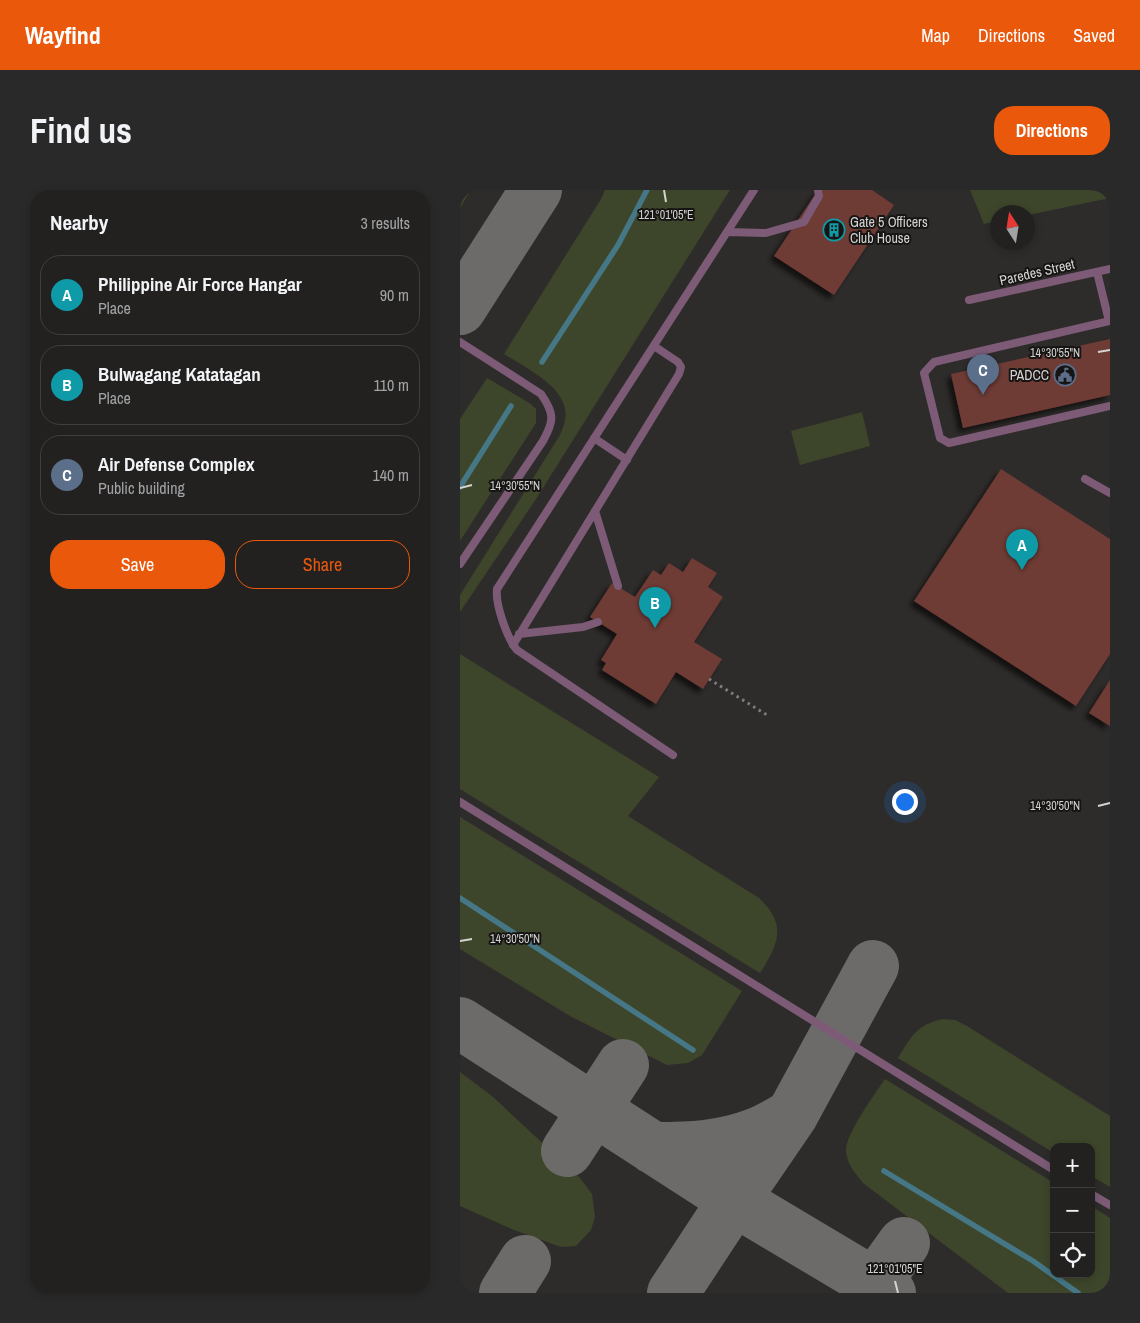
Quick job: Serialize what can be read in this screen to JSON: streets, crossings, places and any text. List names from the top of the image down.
{
  "streets": {
    "lane": ["Paredes Street"]
  },
  "places": {
    "building": ["Gate 5 Officers Club House"],
    "public building": ["PADCC"]
  },
  "north": "top",
  "page": {
    "header": "Wayfind",
    "nav": ["Map", "Directions", "Saved"],
    "buttons": [
      "Directions",
      ["Save", "Share"]
    ],
    "title": "Find us",
    "heading": ["Nearby", "3 results"],
    "list": [
      {
        "mark": "A",
        "name": "Philippine Air Force Hangar",
        "note": "Place",
        "value": "90 m"
      },
      {
        "mark": "B",
        "name": "Bulwagang Katatagan",
        "note": "Place",
        "value": "110 m"
      },
      {
        "mark": "C",
        "name": "Air Defense Complex",
        "note": "Public building",
        "value": "140 m"
      }
    ],
    "pins": ["C", "A", "B"],
    "map_buttons": ["+", "−"]
  },
  "coordinates": ["121°01'05\"E", "14°30'55\"N", "14°30'50\"N"]
}
